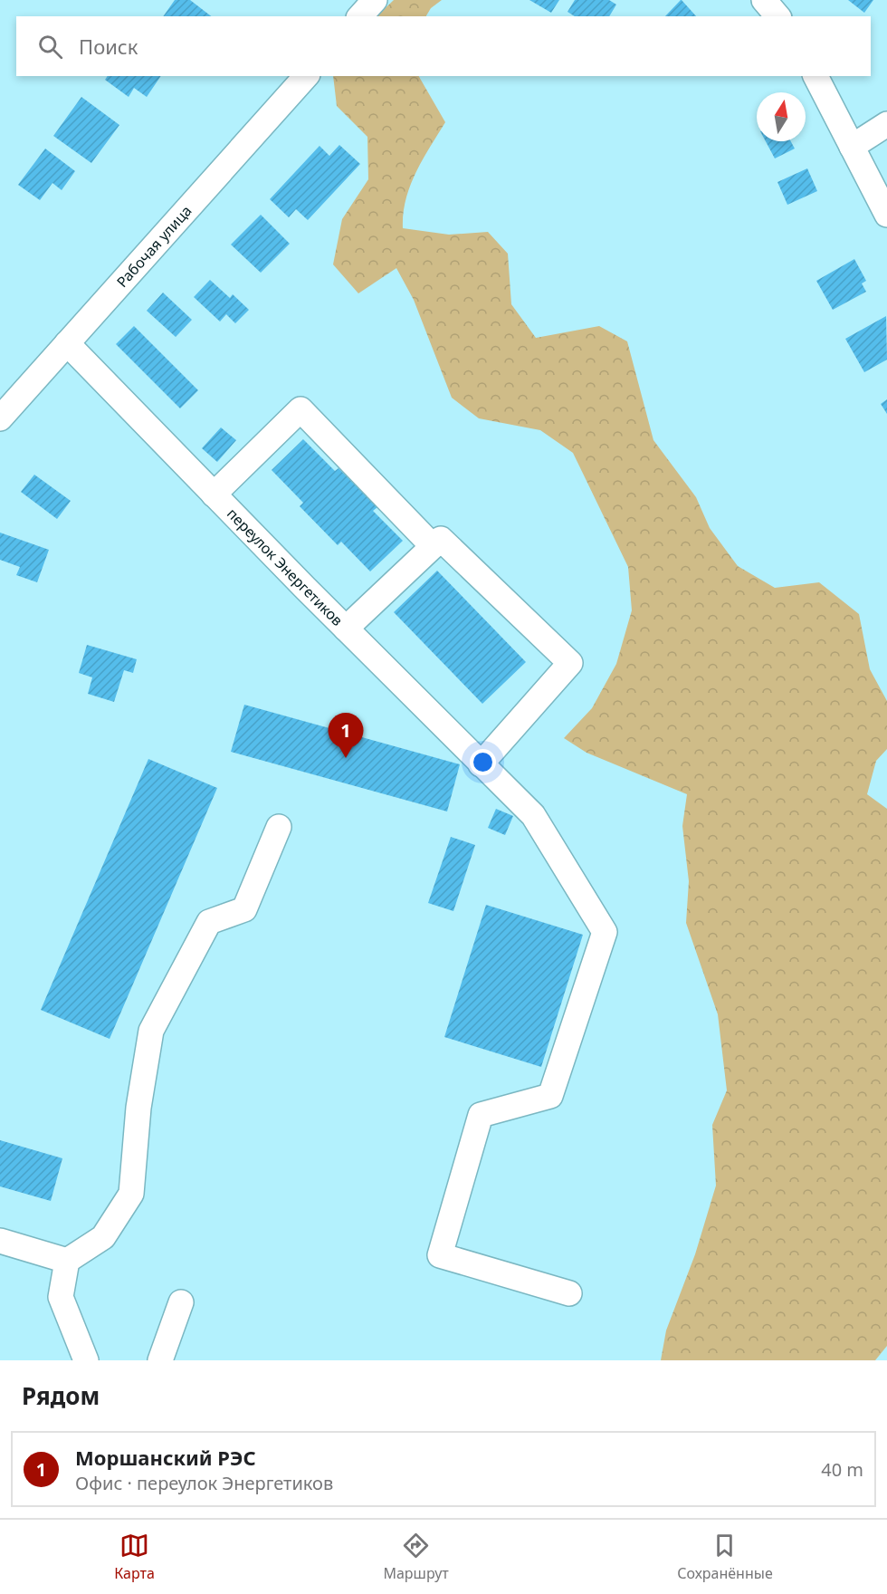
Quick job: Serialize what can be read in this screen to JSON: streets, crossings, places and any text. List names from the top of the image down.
{
  "streets": {
    "street": ["Рабочая улица", "переулок Энергетиков"]
  },
  "crossings": [
    ["Рабочая улица", "переулок Энергетиков"]
  ],
  "north": "top",
  "page": {
    "search": "Поиск",
    "pins": "1",
    "heading": "Рядом",
    "list": [
      {
        "mark": "1",
        "name": "Моршанский РЭС",
        "note": "Офис · переулок Энергетиков",
        "value": "40 m"
      }
    ],
    "nav": ["Карта", "Маршрут", "Сохранённые"]
  }
}
